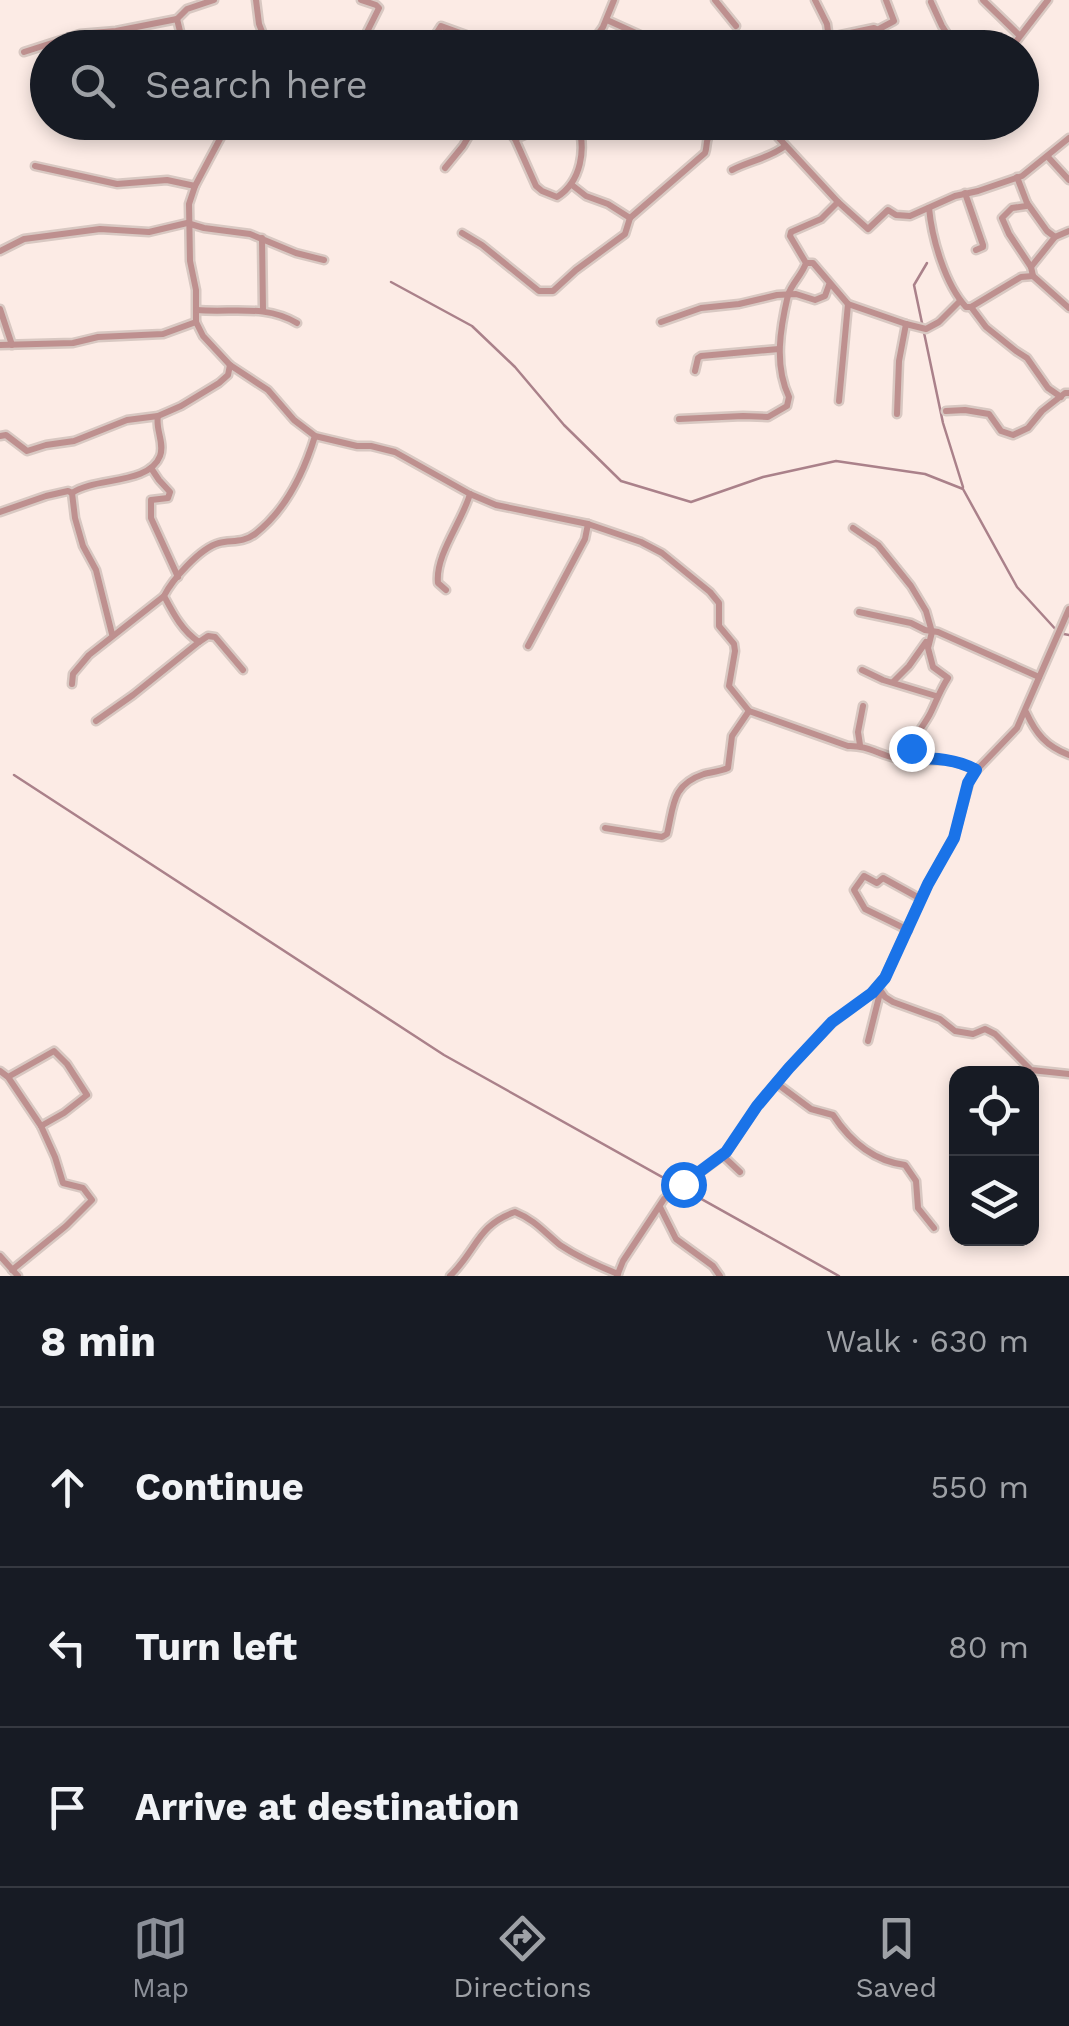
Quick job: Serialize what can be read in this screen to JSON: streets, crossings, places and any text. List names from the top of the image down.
{
  "page": {
    "search": "Search here",
    "heading": ["8 min", "Walk · 630 m"],
    "list": [
      ["Continue", "550 m"],
      ["Turn left", "80 m"],
      "Arrive at destination"
    ],
    "nav": ["Map", "Directions", "Saved"]
  }
}
